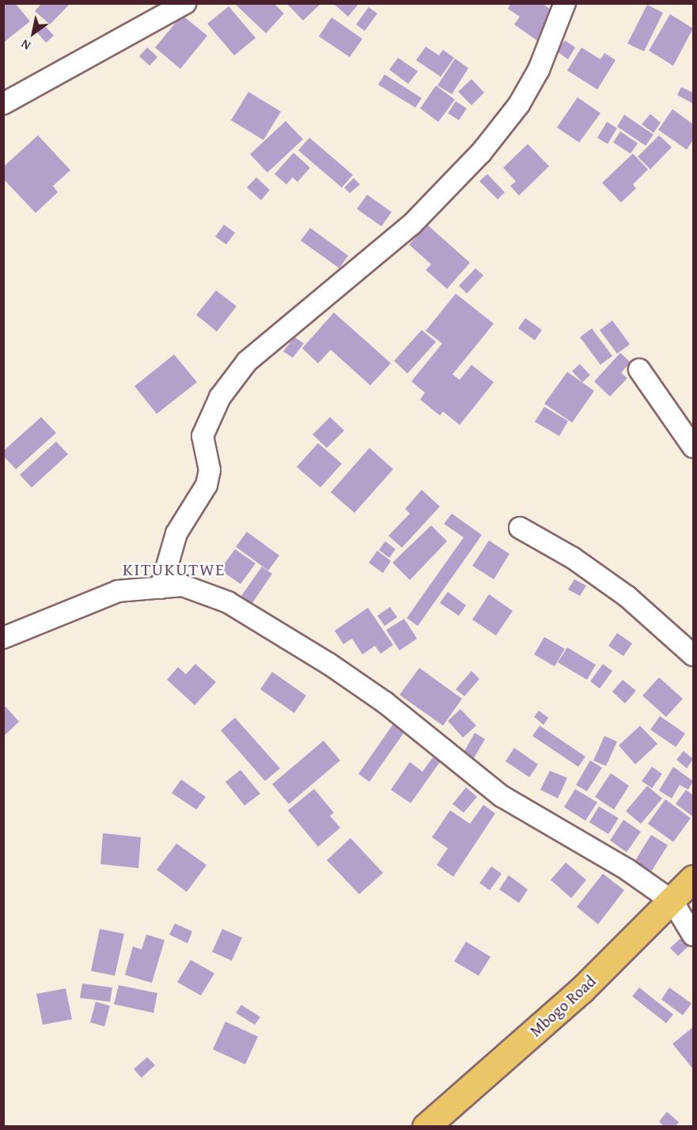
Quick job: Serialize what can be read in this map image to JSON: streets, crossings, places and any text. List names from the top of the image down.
{
  "streets": {
    "main road": ["Mbogo Road"]
  },
  "districts": ["KITUKUTWE"],
  "north": "bottom left"
}
